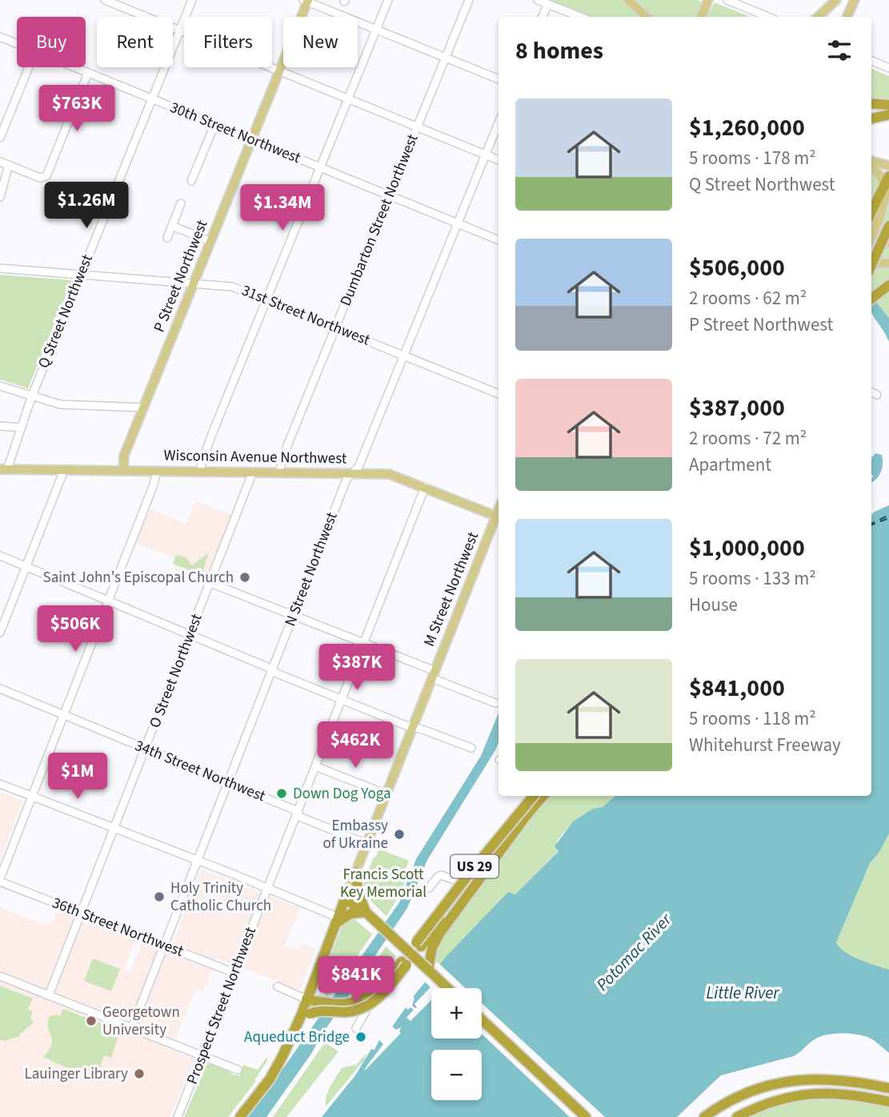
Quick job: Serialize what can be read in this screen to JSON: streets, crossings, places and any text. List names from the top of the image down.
{
  "streets": {
    "highway": ["M Street Northwest", "US 29"],
    "main road": ["P Street Northwest", "Wisconsin Avenue Northwest"],
    "street": [
      "30th Street Northwest",
      "Dumbarton Street Northwest",
      "Q Street Northwest",
      "31st Street Northwest",
      "N Street Northwest",
      "O Street Northwest",
      "34th Street Northwest",
      "36th Street Northwest",
      "Prospect Street Northwest"
    ]
  },
  "crossings": [
    ["30th Street Northwest", "Dumbarton Street Northwest"],
    ["30th Street Northwest", "P Street Northwest"],
    ["30th Street Northwest", "Q Street Northwest"],
    ["30th Street Northwest", "N Street Northwest"],
    ["Dumbarton Street Northwest", "31st Street Northwest"],
    ["Dumbarton Street Northwest", "Wisconsin Avenue Northwest"],
    ["P Street Northwest", "31st Street Northwest"],
    ["P Street Northwest", "Wisconsin Avenue Northwest"],
    ["Q Street Northwest", "31st Street Northwest"],
    ["Q Street Northwest", "Wisconsin Avenue Northwest"],
    ["31st Street Northwest", "N Street Northwest"],
    ["Wisconsin Avenue Northwest", "N Street Northwest"],
    ["Wisconsin Avenue Northwest", "M Street Northwest"],
    ["Wisconsin Avenue Northwest", "O Street Northwest"],
    ["Wisconsin Avenue Northwest", "Prospect Street Northwest"],
    ["N Street Northwest", "34th Street Northwest"],
    ["N Street Northwest", "36th Street Northwest"],
    ["M Street Northwest", "34th Street Northwest"],
    ["O Street Northwest", "34th Street Northwest"],
    ["O Street Northwest", "36th Street Northwest"],
    ["34th Street Northwest", "Prospect Street Northwest"],
    ["36th Street Northwest", "Prospect Street Northwest"]
  ],
  "water": ["Potomac River", "Little River"],
  "parks": ["Francis Scott Key Memorial"],
  "places": [
    "Saint John's Episcopal Church",
    "Down Dog Yoga",
    "Embassy of Ukraine",
    "Holy Trinity Catholic Church",
    "Georgetown University",
    "Aqueduct Bridge",
    "Lauinger Library"
  ],
  "page": {
    "chip": [
      "Buy",
      "Rent",
      "Filters",
      "New"
    ],
    "heading": "8 homes",
    "list": [
      {
        "name": "$1,260,000",
        "note": "5 rooms · 178 m² · Q Street Northwest"
      },
      {
        "name": "$506,000",
        "note": "2 rooms · 62 m² · P Street Northwest"
      },
      {
        "name": "$387,000",
        "note": "2 rooms · 72 m² · Apartment"
      },
      {
        "name": "$1,000,000",
        "note": "5 rooms · 133 m² · House"
      },
      {
        "name": "$841,000",
        "note": "5 rooms · 118 m² · Whitehurst Freeway"
      }
    ],
    "price": [
      "$763K",
      "$1.26M",
      "$1.34M",
      "$506K",
      "$387K",
      "$462K",
      "$1M",
      "$841K"
    ],
    "map_buttons": ["+", "−"]
  }
}
